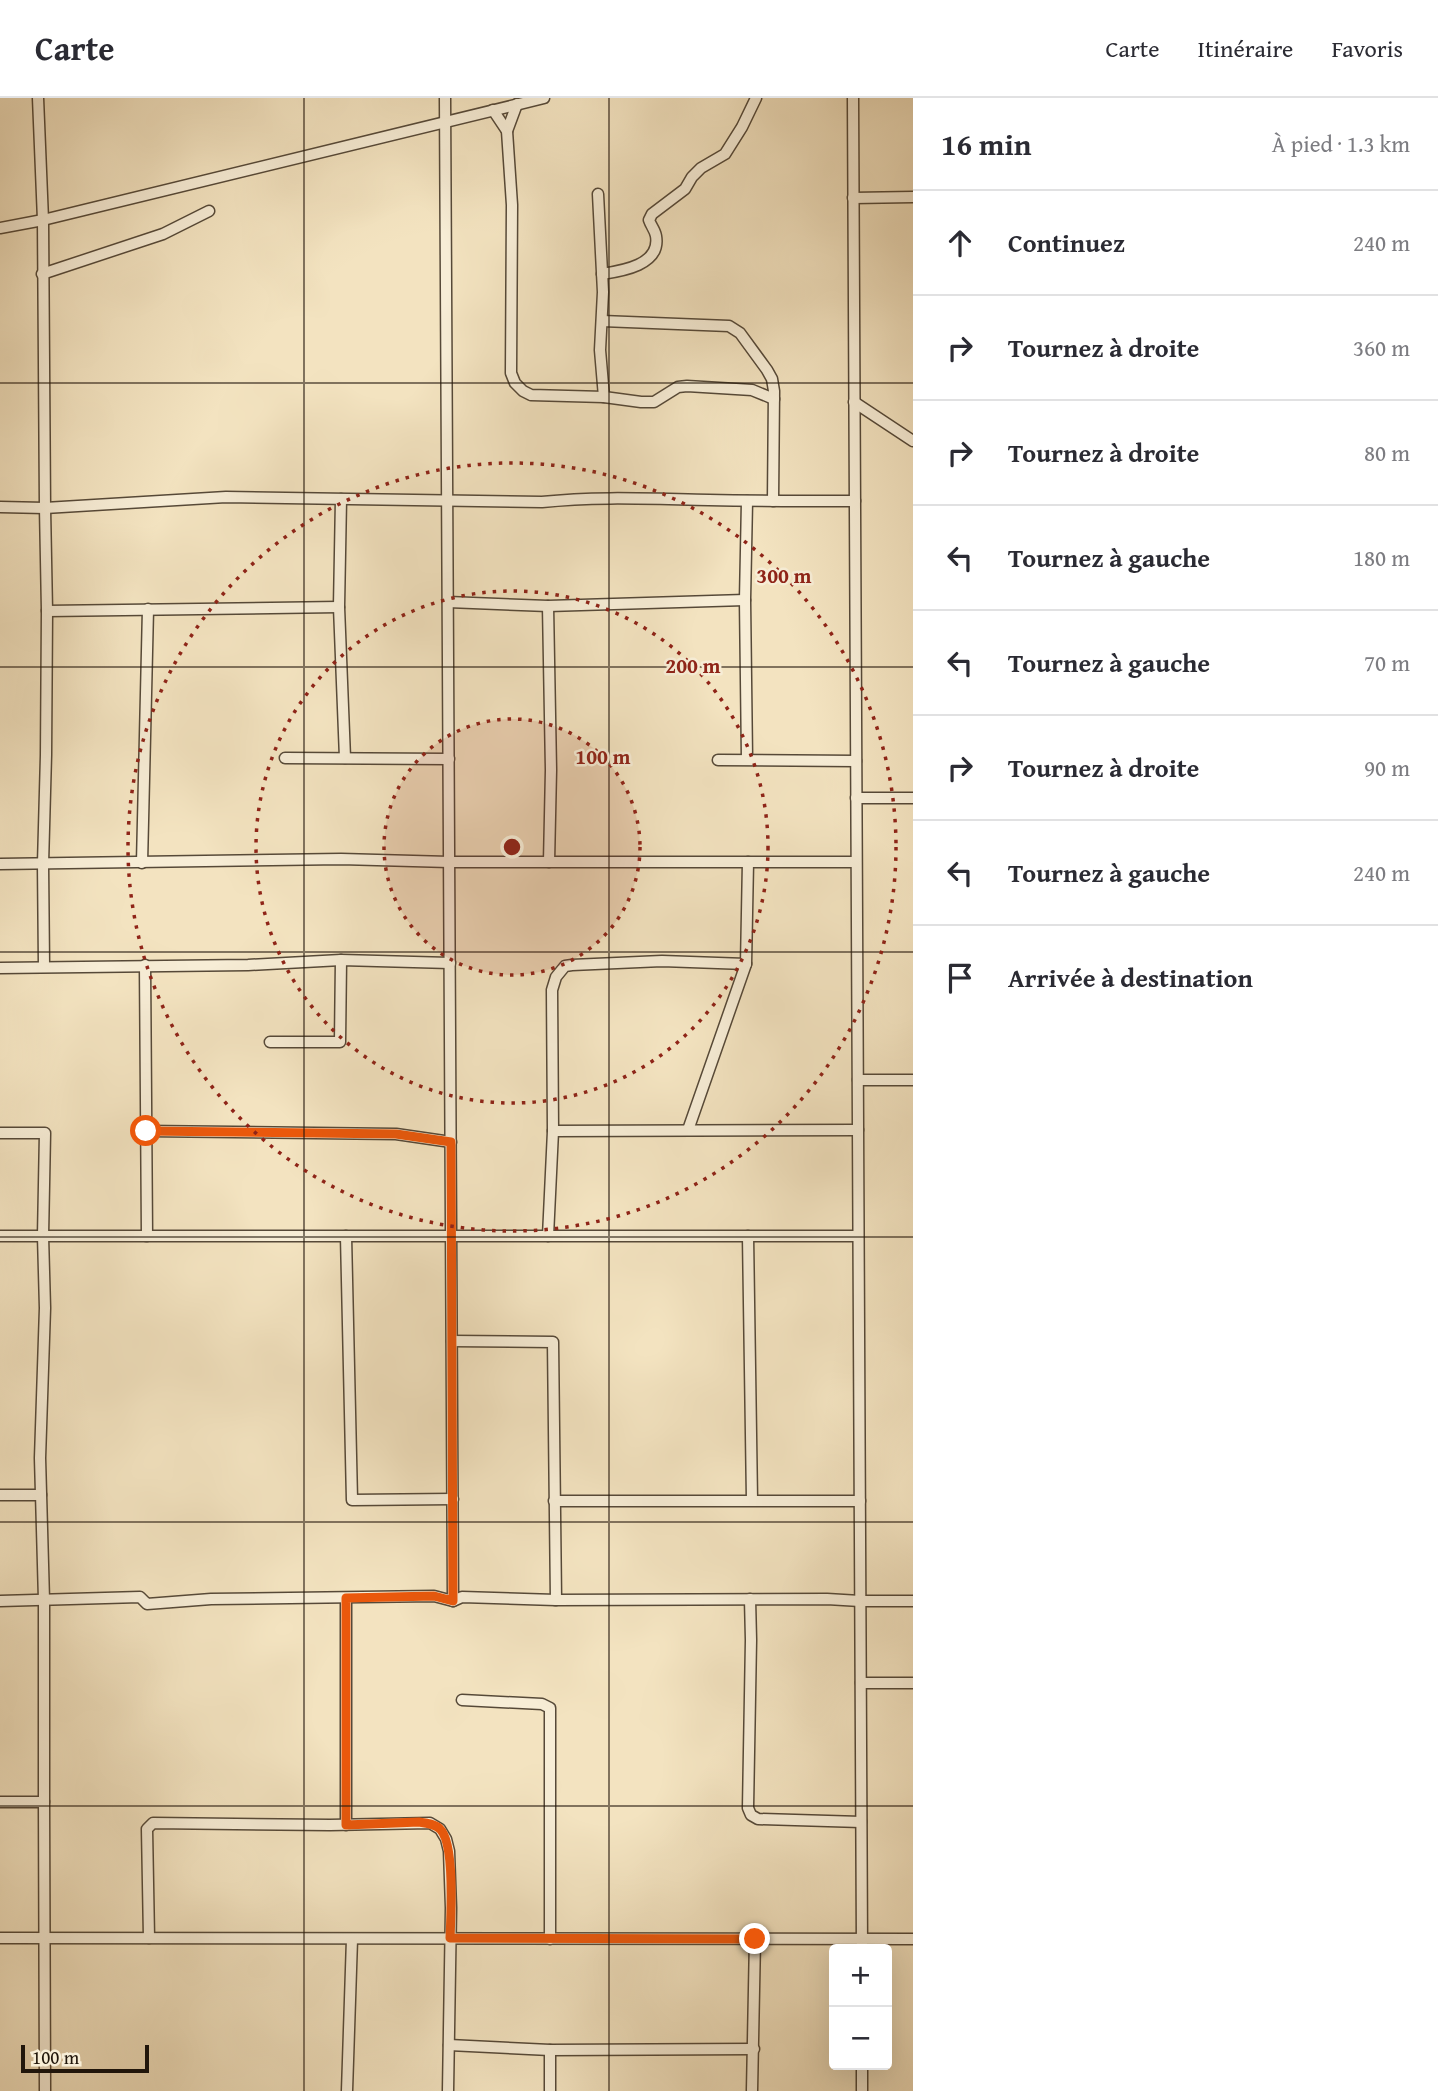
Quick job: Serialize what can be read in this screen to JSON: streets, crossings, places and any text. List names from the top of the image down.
{
  "scale_bar": "100 m",
  "page": {
    "header": "Carte",
    "nav": ["Carte", "Itinéraire", "Favoris"],
    "heading": ["16 min", "À pied · 1.3 km"],
    "list": [
      ["Continuez", "240 m"],
      ["Tournez à droite", "360 m"],
      ["Tournez à droite", "80 m"],
      ["Tournez à gauche", "180 m"],
      ["Tournez à gauche", "70 m"],
      ["Tournez à droite", "90 m"],
      ["Tournez à gauche", "240 m"],
      "Arrivée à destination"
    ],
    "map_buttons": ["+", "−"],
    "scale": "100 m"
  },
  "rings": ["300 m", "200 m", "100 m"]
}
